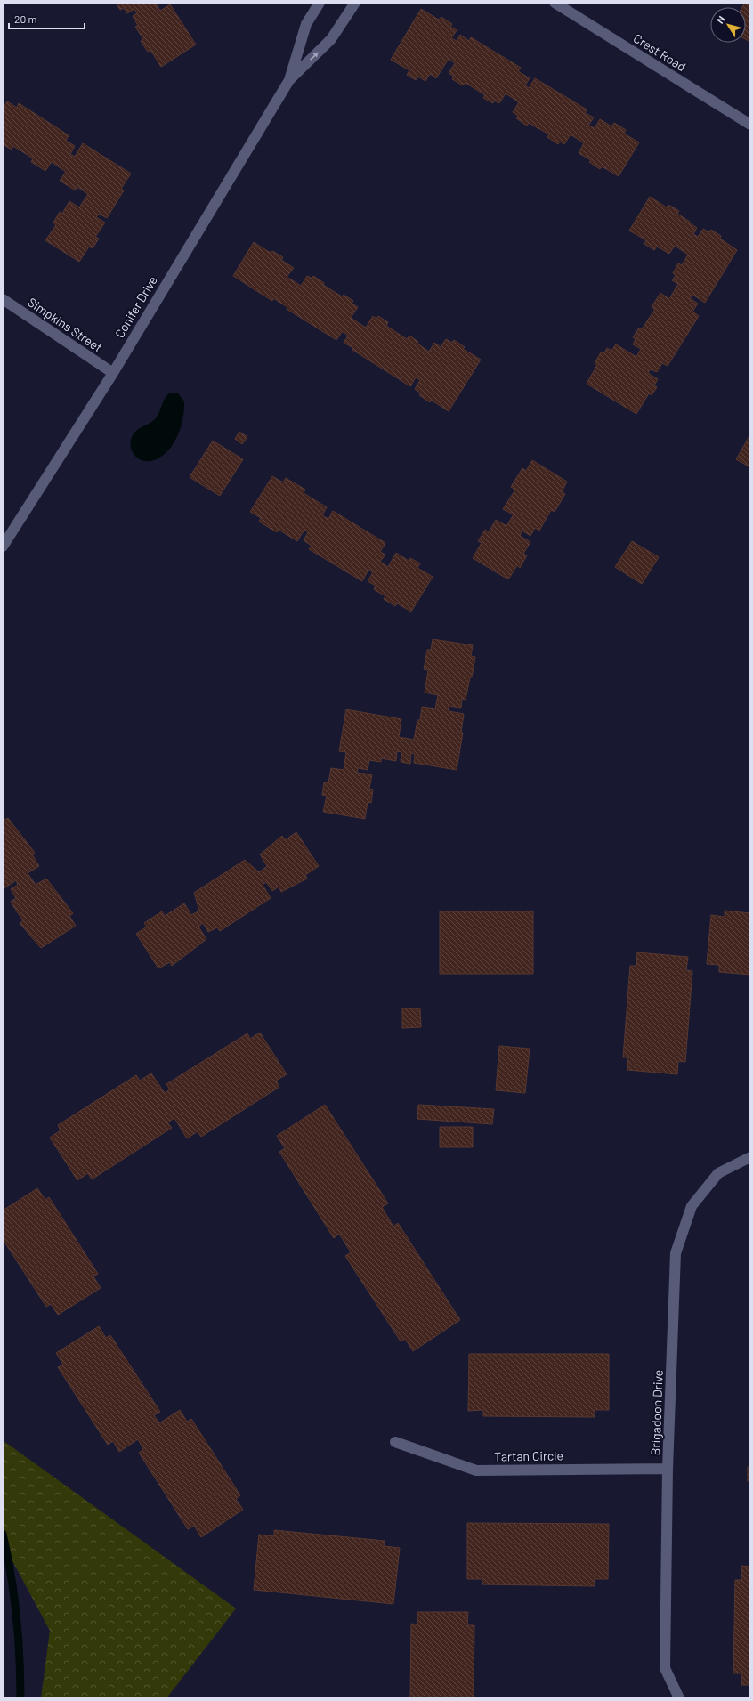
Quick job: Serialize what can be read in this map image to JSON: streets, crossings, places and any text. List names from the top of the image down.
{
  "streets": {
    "street": [
      "Crest Road",
      "Conifer Drive",
      "Simpkins Street",
      "Brigadoon Drive",
      "Tartan Circle"
    ]
  },
  "crossings": [
    ["Conifer Drive", "Simpkins Street"],
    ["Brigadoon Drive", "Tartan Circle"]
  ],
  "scale_bar": "20 m",
  "north": "top left"
}
